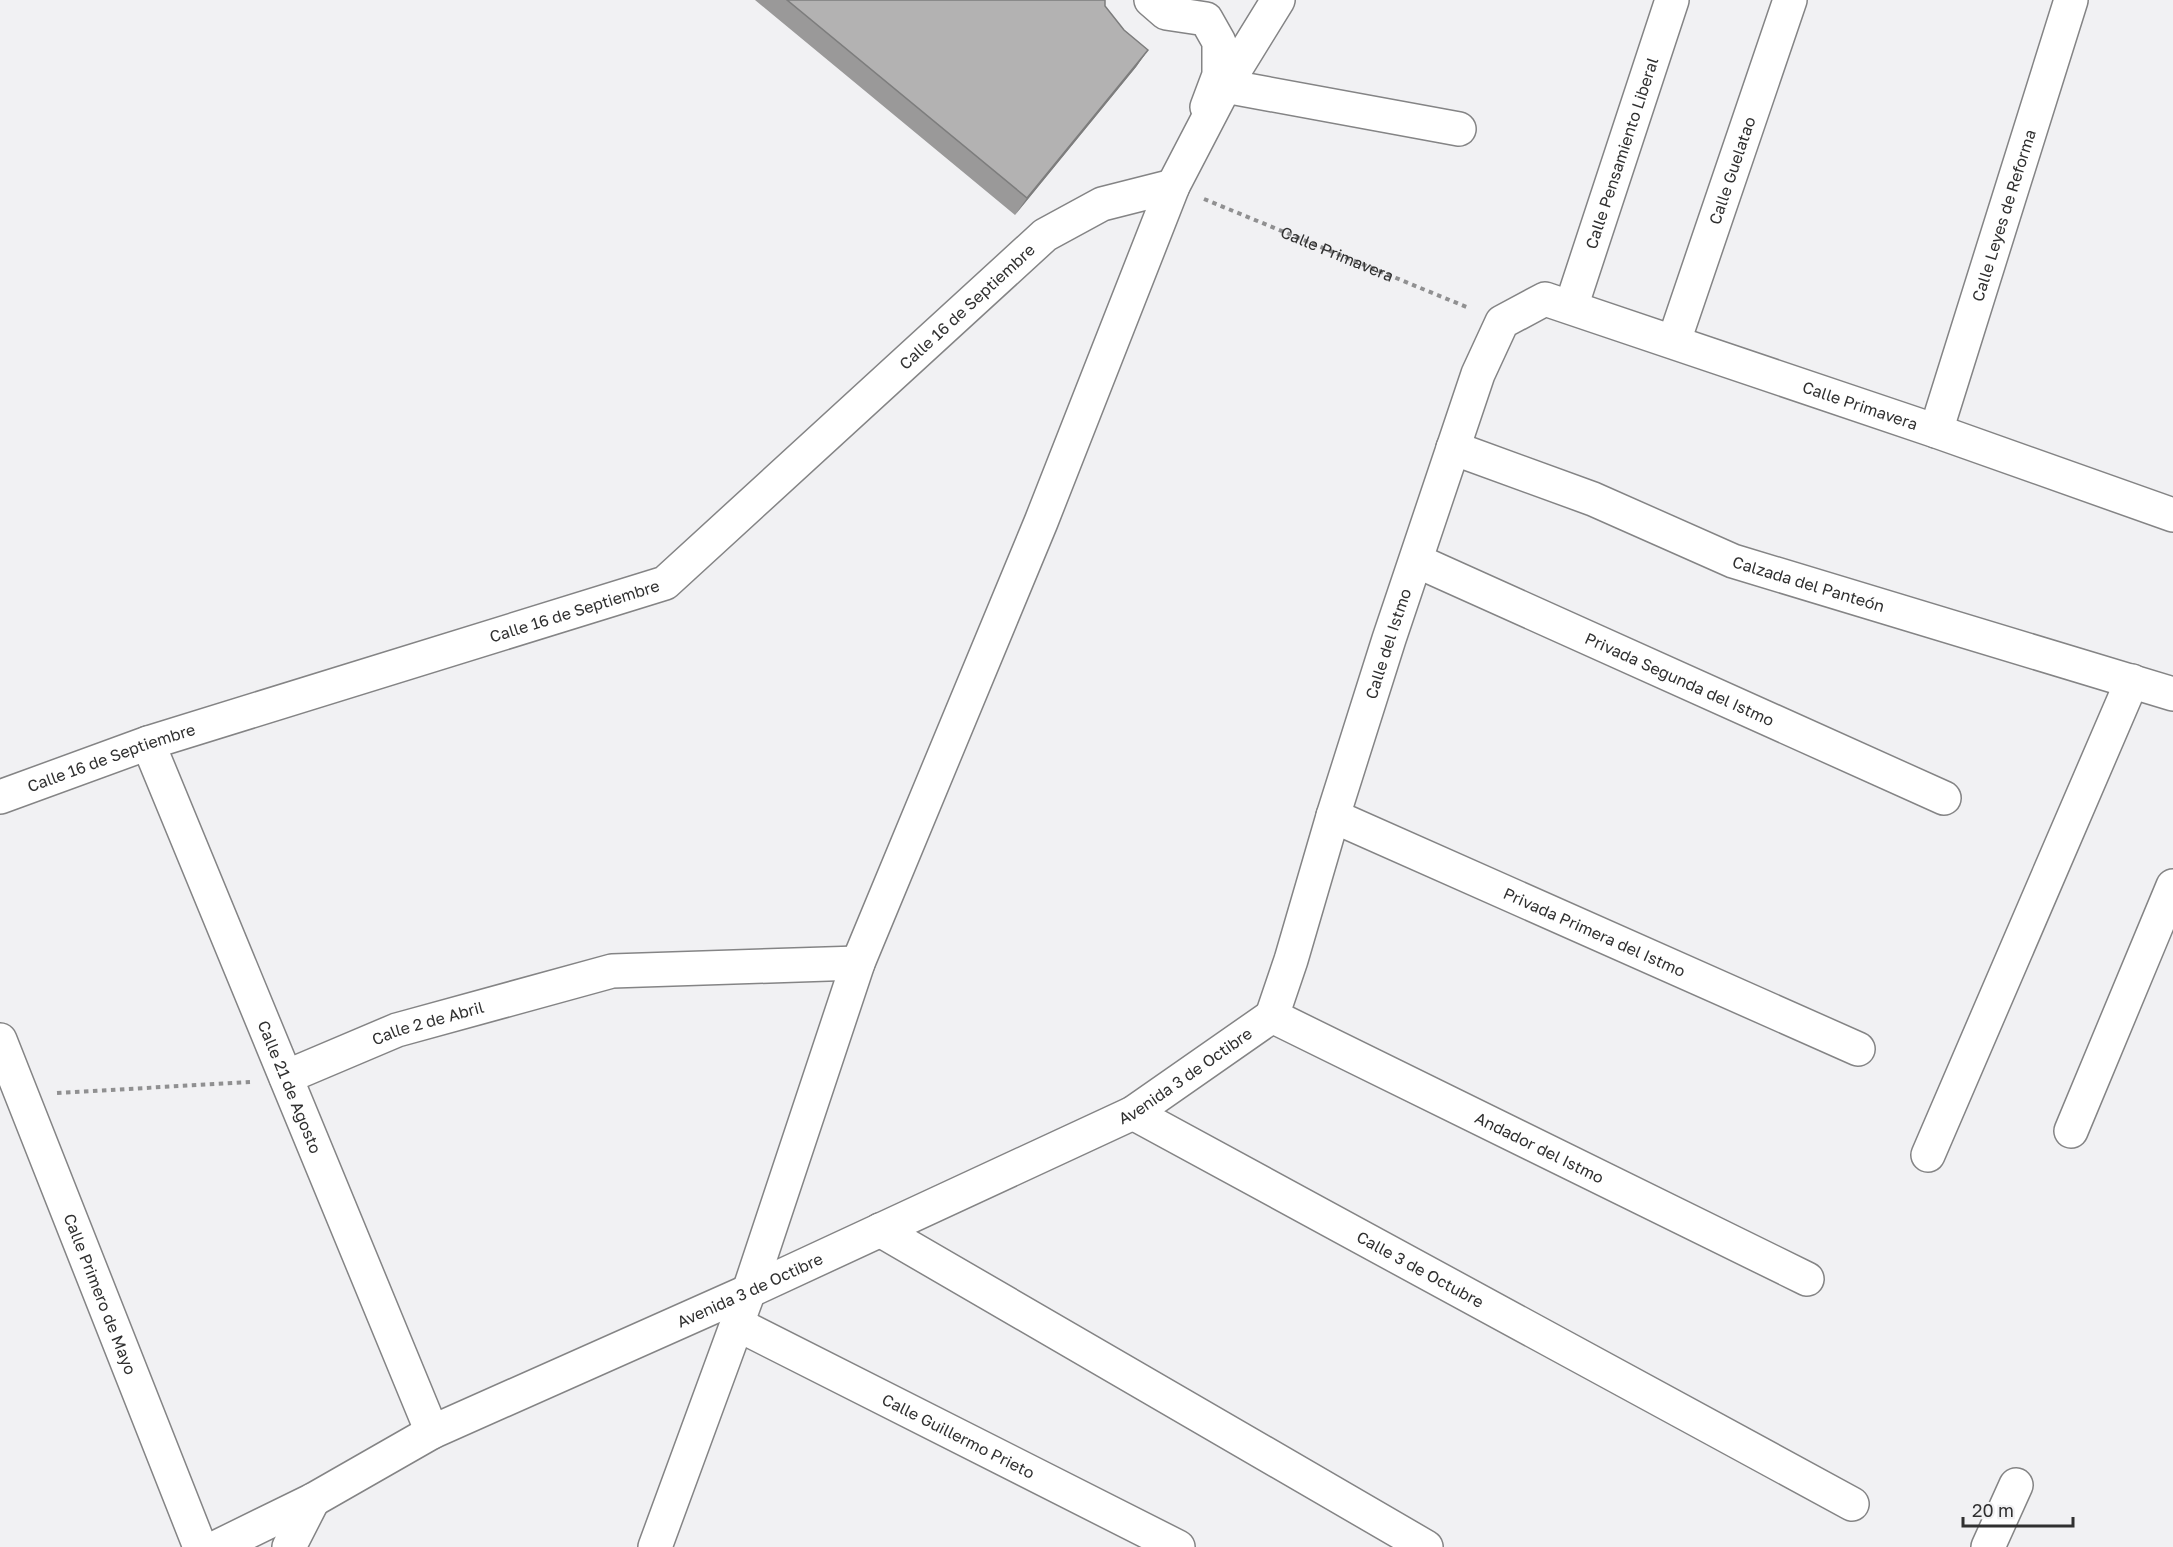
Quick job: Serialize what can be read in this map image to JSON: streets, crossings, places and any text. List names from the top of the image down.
{
  "streets": {
    "street": [
      "Calle Pensamiento Liberal",
      "Calle Guelatao",
      "Calle Leyes de Reforma",
      "Calle Primavera",
      "Calle 16 de Septiembre",
      "Calzada del Panteón",
      "Calle del Istmo",
      "Privada Segunda del Istmo",
      "Privada Primera del Istmo",
      "Calle 2 de Abril",
      "Avenida 3 de Octibre",
      "Calle 21 de Agosto",
      "Andador del Istmo",
      "Calle 3 de Octubre",
      "Calle Primero de Mayo",
      "Calle Guillermo Prieto"
    ]
  },
  "crossings": [
    ["Calle Pensamiento Liberal", "Calle Primavera"],
    ["Calle Guelatao", "Calle Primavera"],
    ["Calle Leyes de Reforma", "Calle Primavera"],
    ["Calle Primavera", "Calle 16 de Septiembre"],
    ["Calle Primavera", "Calle del Istmo"],
    ["Calle 16 de Septiembre", "Calle 21 de Agosto"],
    ["Calzada del Panteón", "Calle del Istmo"],
    ["Calle del Istmo", "Privada Segunda del Istmo"],
    ["Calle del Istmo", "Privada Primera del Istmo"],
    ["Calle del Istmo", "Avenida 3 de Octibre"],
    ["Calle del Istmo", "Andador del Istmo"],
    ["Calle 2 de Abril", "Calle 21 de Agosto"],
    ["Avenida 3 de Octibre", "Calle 21 de Agosto"],
    ["Avenida 3 de Octibre", "Andador del Istmo"],
    ["Avenida 3 de Octibre", "Calle 3 de Octubre"]
  ],
  "scale_bar": "20 m"
}
